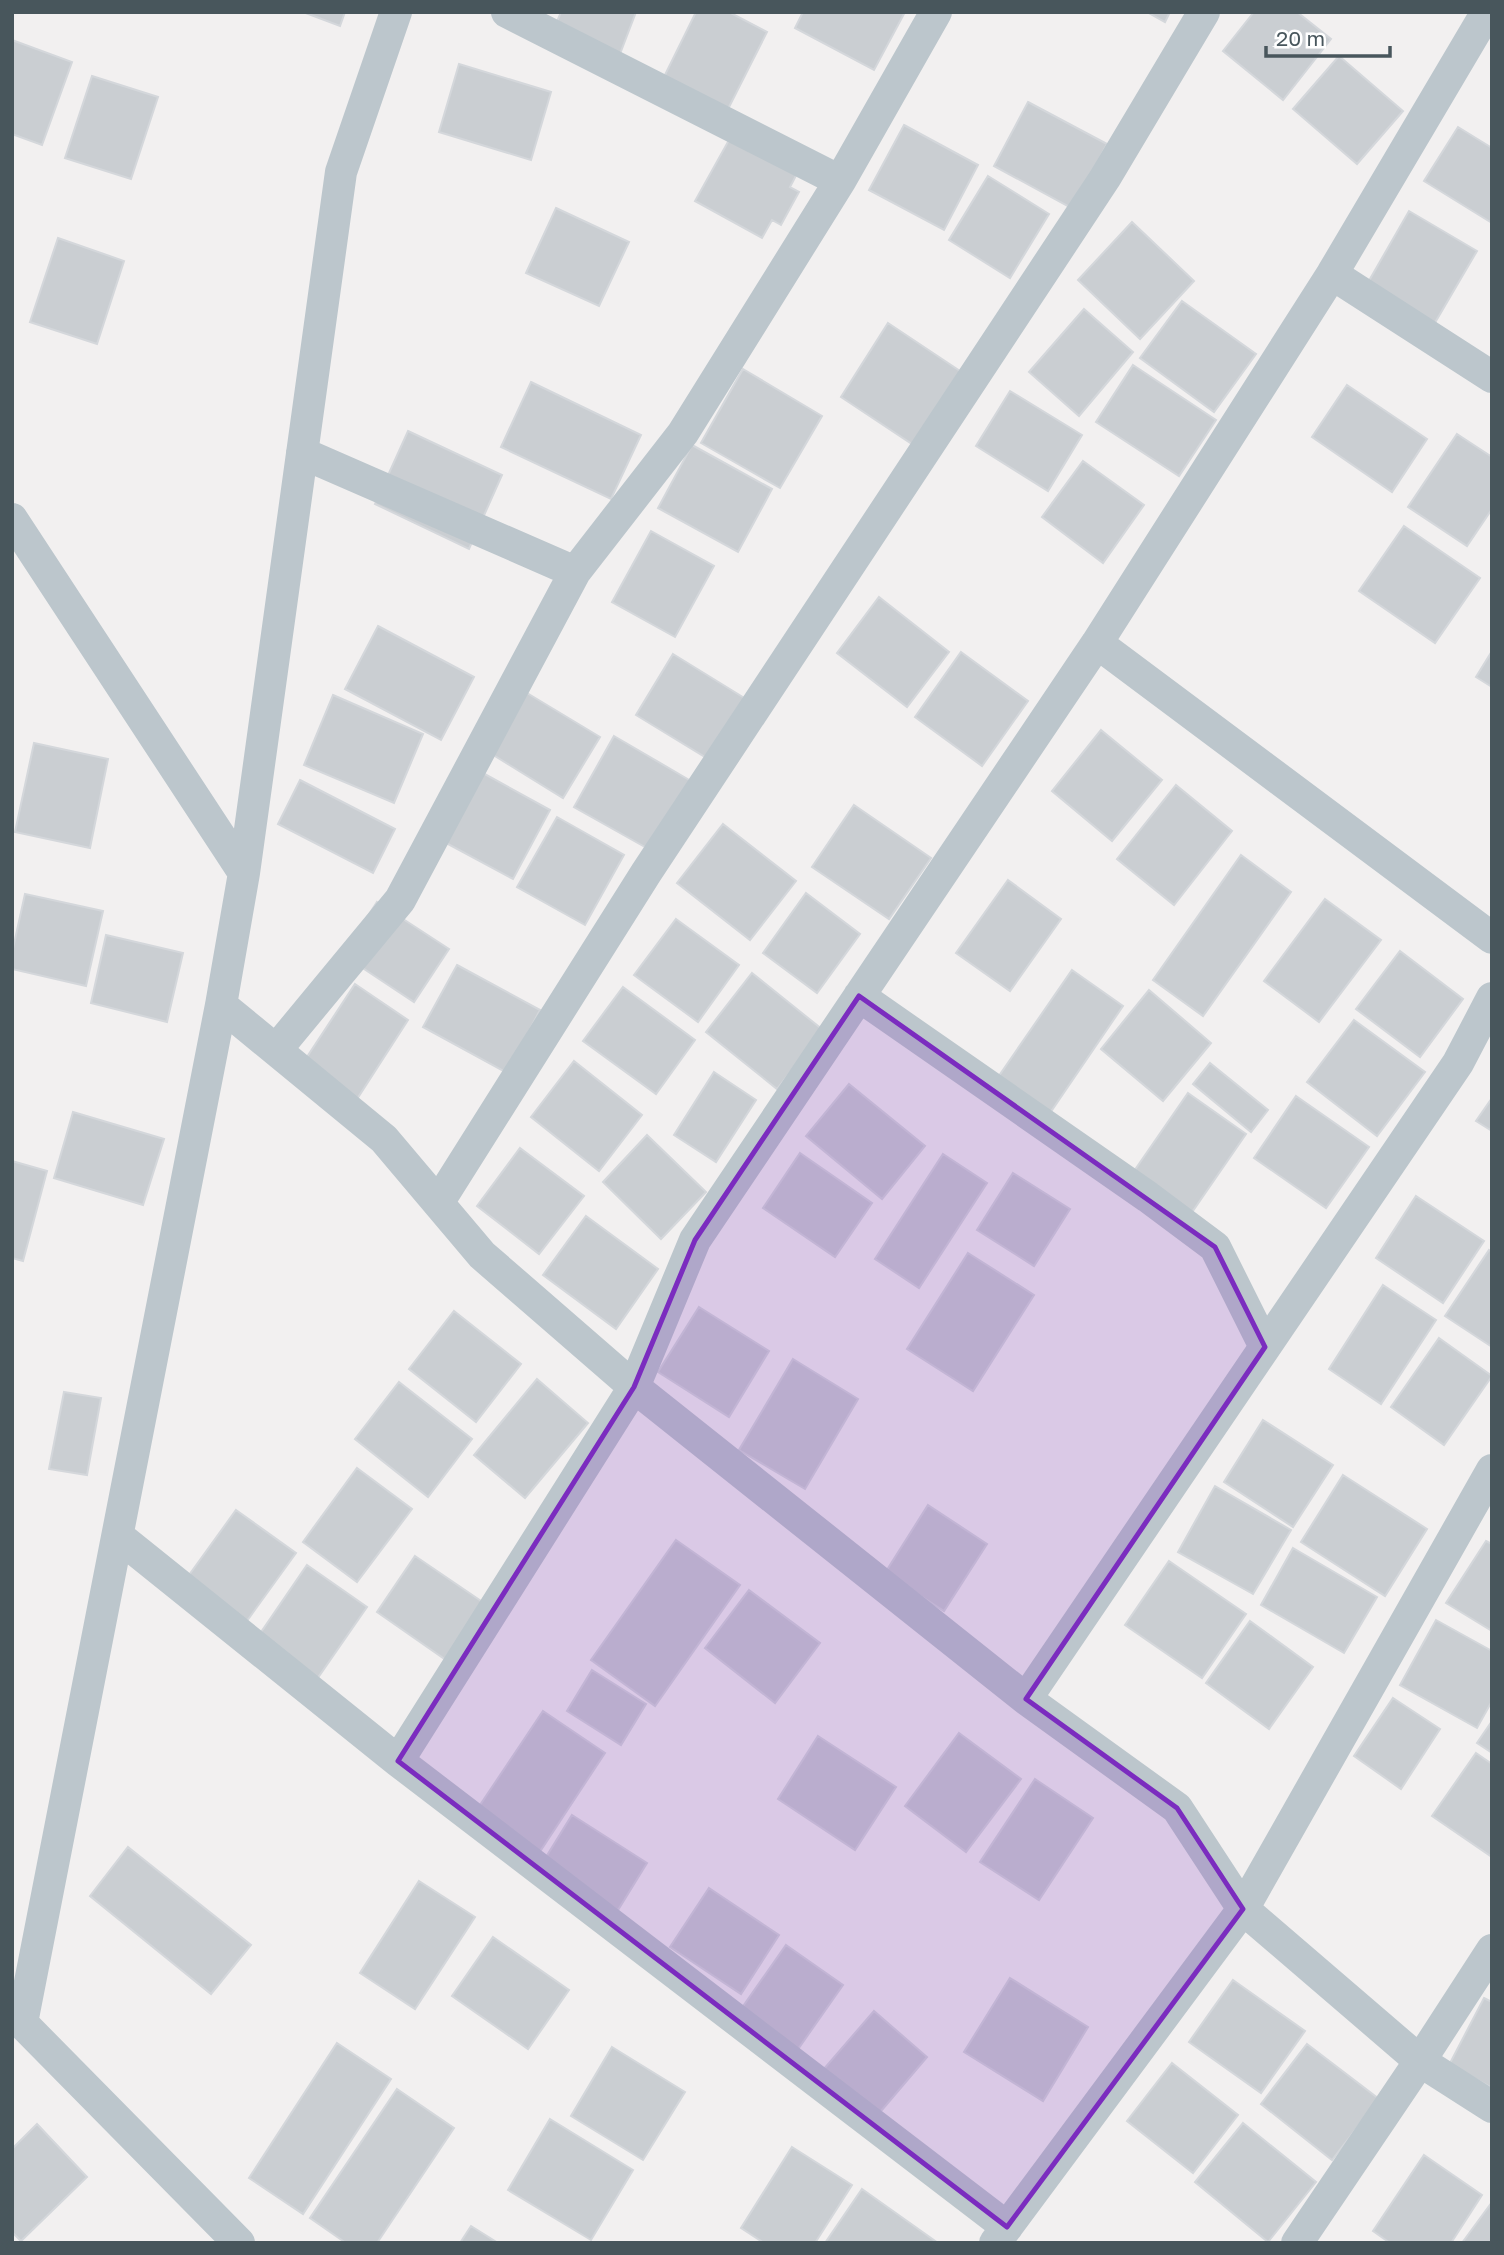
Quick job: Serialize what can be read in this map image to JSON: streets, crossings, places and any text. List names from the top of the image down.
{
  "scale_bar": "20 m"
}
